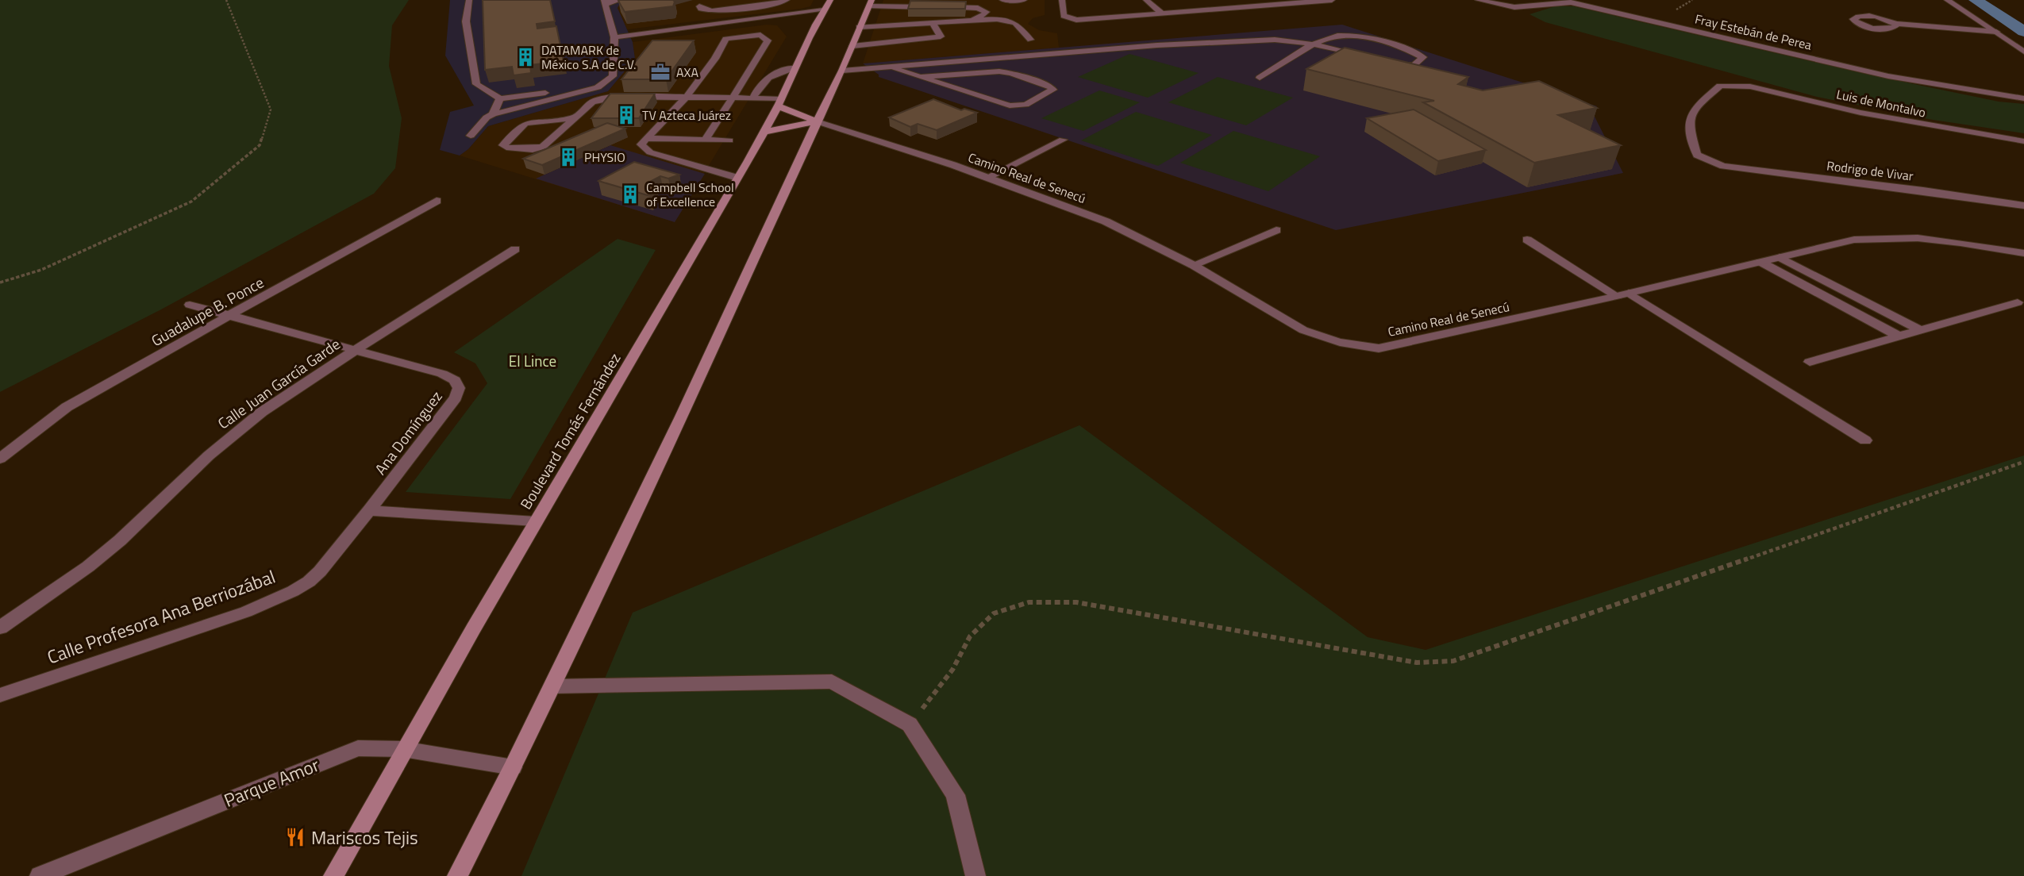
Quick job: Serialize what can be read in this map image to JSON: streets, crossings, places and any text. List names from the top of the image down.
{
  "streets": {
    "main road": ["Boulevard Tomás Fernández"],
    "street": [
      "Fray Estebán de Perea",
      "Luis de Montalvo",
      "Rodrigo de Vivar",
      "Camino Real de Senecú",
      "Guadalupe B. Ponce",
      "Calle Juan García Garde",
      "Ana Domínguez",
      "Calle Profesora Ana Berriozábal",
      "Parque Amor"
    ]
  },
  "crossings": [
    ["Luis de Montalvo", "Rodrigo de Vivar"],
    ["Guadalupe B. Ponce", "Ana Domínguez"],
    ["Calle Juan García Garde", "Ana Domínguez"],
    ["Boulevard Tomás Fernández", "Parque Amor"],
    ["Ana Domínguez", "Calle Profesora Ana Berriozábal"]
  ],
  "parks": ["El Lince"],
  "places": {
    "building": [
      "DATAMARK de México S.A de C.V.",
      "TV Azteca Juárez",
      "PHYSIO",
      "Campbell School of Excellence"
    ],
    "office": ["AXA"],
    "restaurant": ["Mariscos Tejis"]
  }
}
